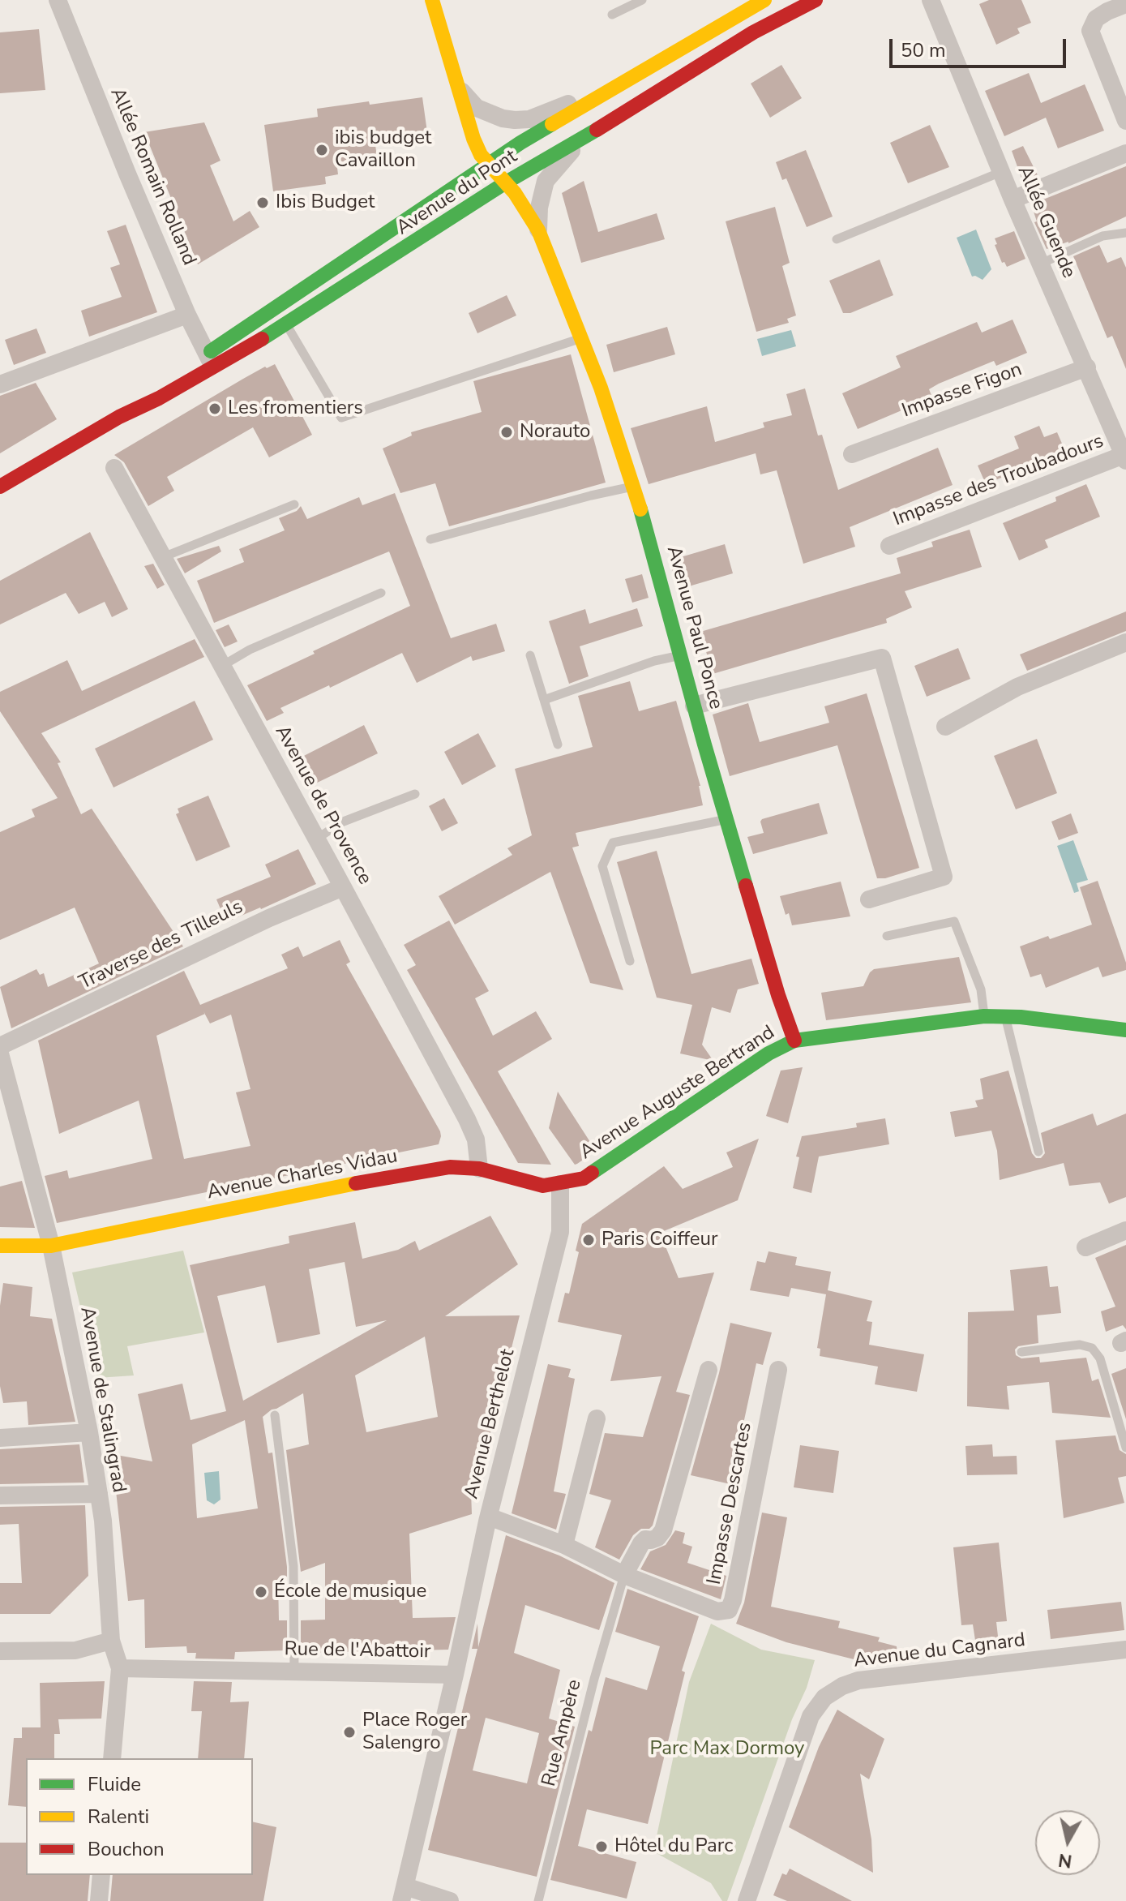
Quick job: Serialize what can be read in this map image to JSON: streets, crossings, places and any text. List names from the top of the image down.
{
  "streets": {
    "street": [
      "Allée Romain Rolland",
      "Avenue du Pont",
      "Allée Guende",
      "Impasse Figon",
      "Impasse des Troubadours",
      "Avenue Paul Ponce",
      "Avenue de Provence",
      "Traverse des Tilleuls",
      "Avenue Auguste Bertrand",
      "Avenue Charles Vidau",
      "Avenue de Stalingrad",
      "Avenue Berthelot",
      "Impasse Descartes",
      "Rue de l'Abattoir",
      "Avenue du Cagnard"
    ],
    "lane": ["Rue Ampère"]
  },
  "crossings": [
    ["Allée Romain Rolland", "Avenue du Pont"],
    ["Avenue du Pont", "Avenue Paul Ponce"],
    ["Allée Guende", "Impasse Figon"],
    ["Allée Guende", "Impasse des Troubadours"],
    ["Avenue Paul Ponce", "Avenue Auguste Bertrand"],
    ["Avenue de Provence", "Traverse des Tilleuls"],
    ["Avenue de Provence", "Avenue Charles Vidau"],
    ["Avenue Auguste Bertrand", "Avenue Charles Vidau"],
    ["Avenue Auguste Bertrand", "Avenue Berthelot"],
    ["Avenue Charles Vidau", "Avenue de Stalingrad"],
    ["Avenue Charles Vidau", "Avenue Berthelot"],
    ["Avenue de Stalingrad", "Rue de l'Abattoir"],
    ["Avenue Berthelot", "Rue de l'Abattoir"],
    ["Impasse Descartes", "Rue Ampère"]
  ],
  "parks": ["Parc Max Dormoy"],
  "places": [
    "ibis budget Cavaillon",
    "Ibis Budget",
    "Les fromentiers",
    "Norauto",
    "Paris Coiffeur",
    "École de musique",
    "Place Roger Salengro",
    "Hôtel du Parc"
  ],
  "legend": ["Fluide", "Ralenti", "Bouchon"],
  "scale_bar": "50 m",
  "north": "bottom"
}
